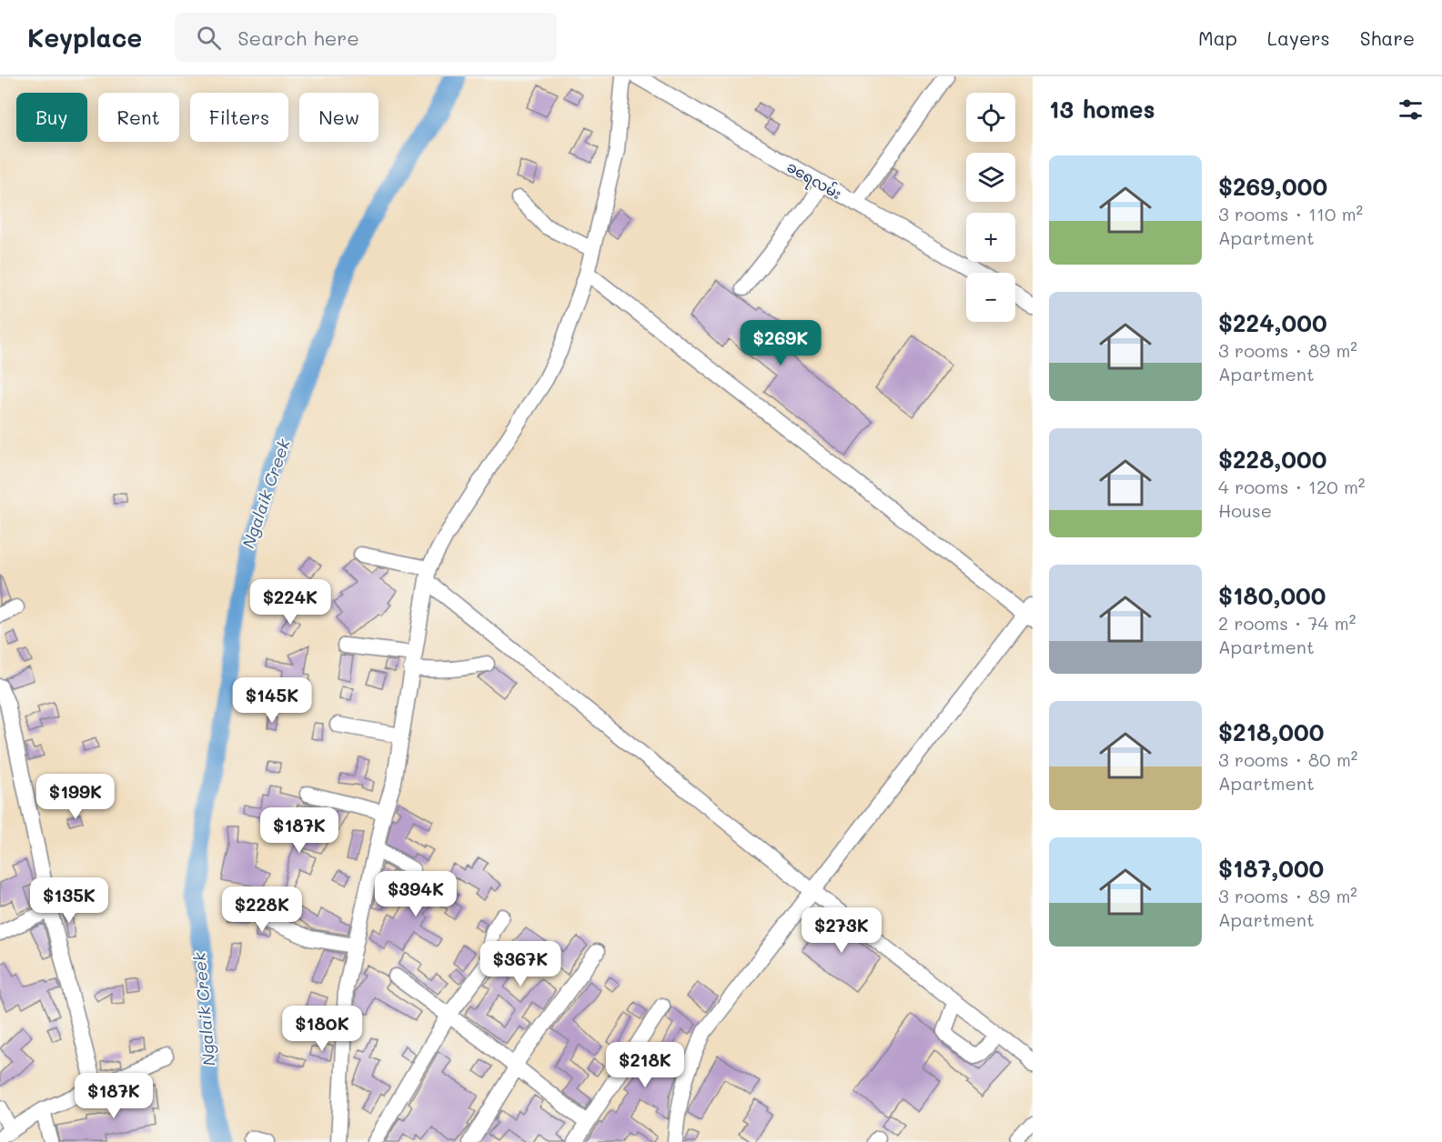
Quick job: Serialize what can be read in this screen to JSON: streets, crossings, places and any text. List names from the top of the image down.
{
  "streets": {
    "street": ["ခရေလမ်း"]
  },
  "water": ["Ngalaik Creek"],
  "page": {
    "header": "Keyplace",
    "search": "Search here",
    "nav": ["Map", "Layers", "Share"],
    "heading": "13 homes",
    "map_buttons": ["+", "−"],
    "chip": [
      "Buy",
      "Rent",
      "Filters",
      "New"
    ],
    "list": [
      {
        "name": "$269,000",
        "note": "3 rooms · 110 m² · Apartment"
      },
      {
        "name": "$224,000",
        "note": "3 rooms · 89 m² · Apartment"
      },
      {
        "name": "$228,000",
        "note": "4 rooms · 120 m² · House"
      },
      {
        "name": "$180,000",
        "note": "2 rooms · 74 m² · Apartment"
      },
      {
        "name": "$218,000",
        "note": "3 rooms · 80 m² · Apartment"
      },
      {
        "name": "$187,000",
        "note": "3 rooms · 89 m² · Apartment"
      }
    ],
    "price": [
      "$269K",
      "$224K",
      "$145K",
      "$199K",
      "$187K",
      "$394K",
      "$135K",
      "$228K",
      "$273K",
      "$367K",
      "$180K",
      "$218K",
      "$187K"
    ]
  }
}
